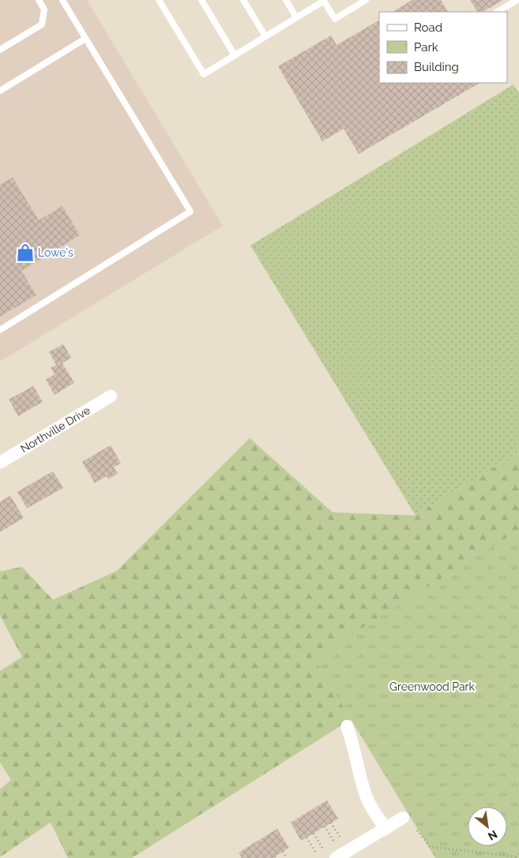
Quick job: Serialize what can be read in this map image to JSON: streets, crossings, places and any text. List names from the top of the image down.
{
  "streets": {
    "street": ["Northville Drive"]
  },
  "parks": ["Greenwood Park"],
  "places": {
    "shop": ["Lowe's"]
  },
  "legend": ["Road", "Park", "Building"],
  "north": "bottom right"
}
